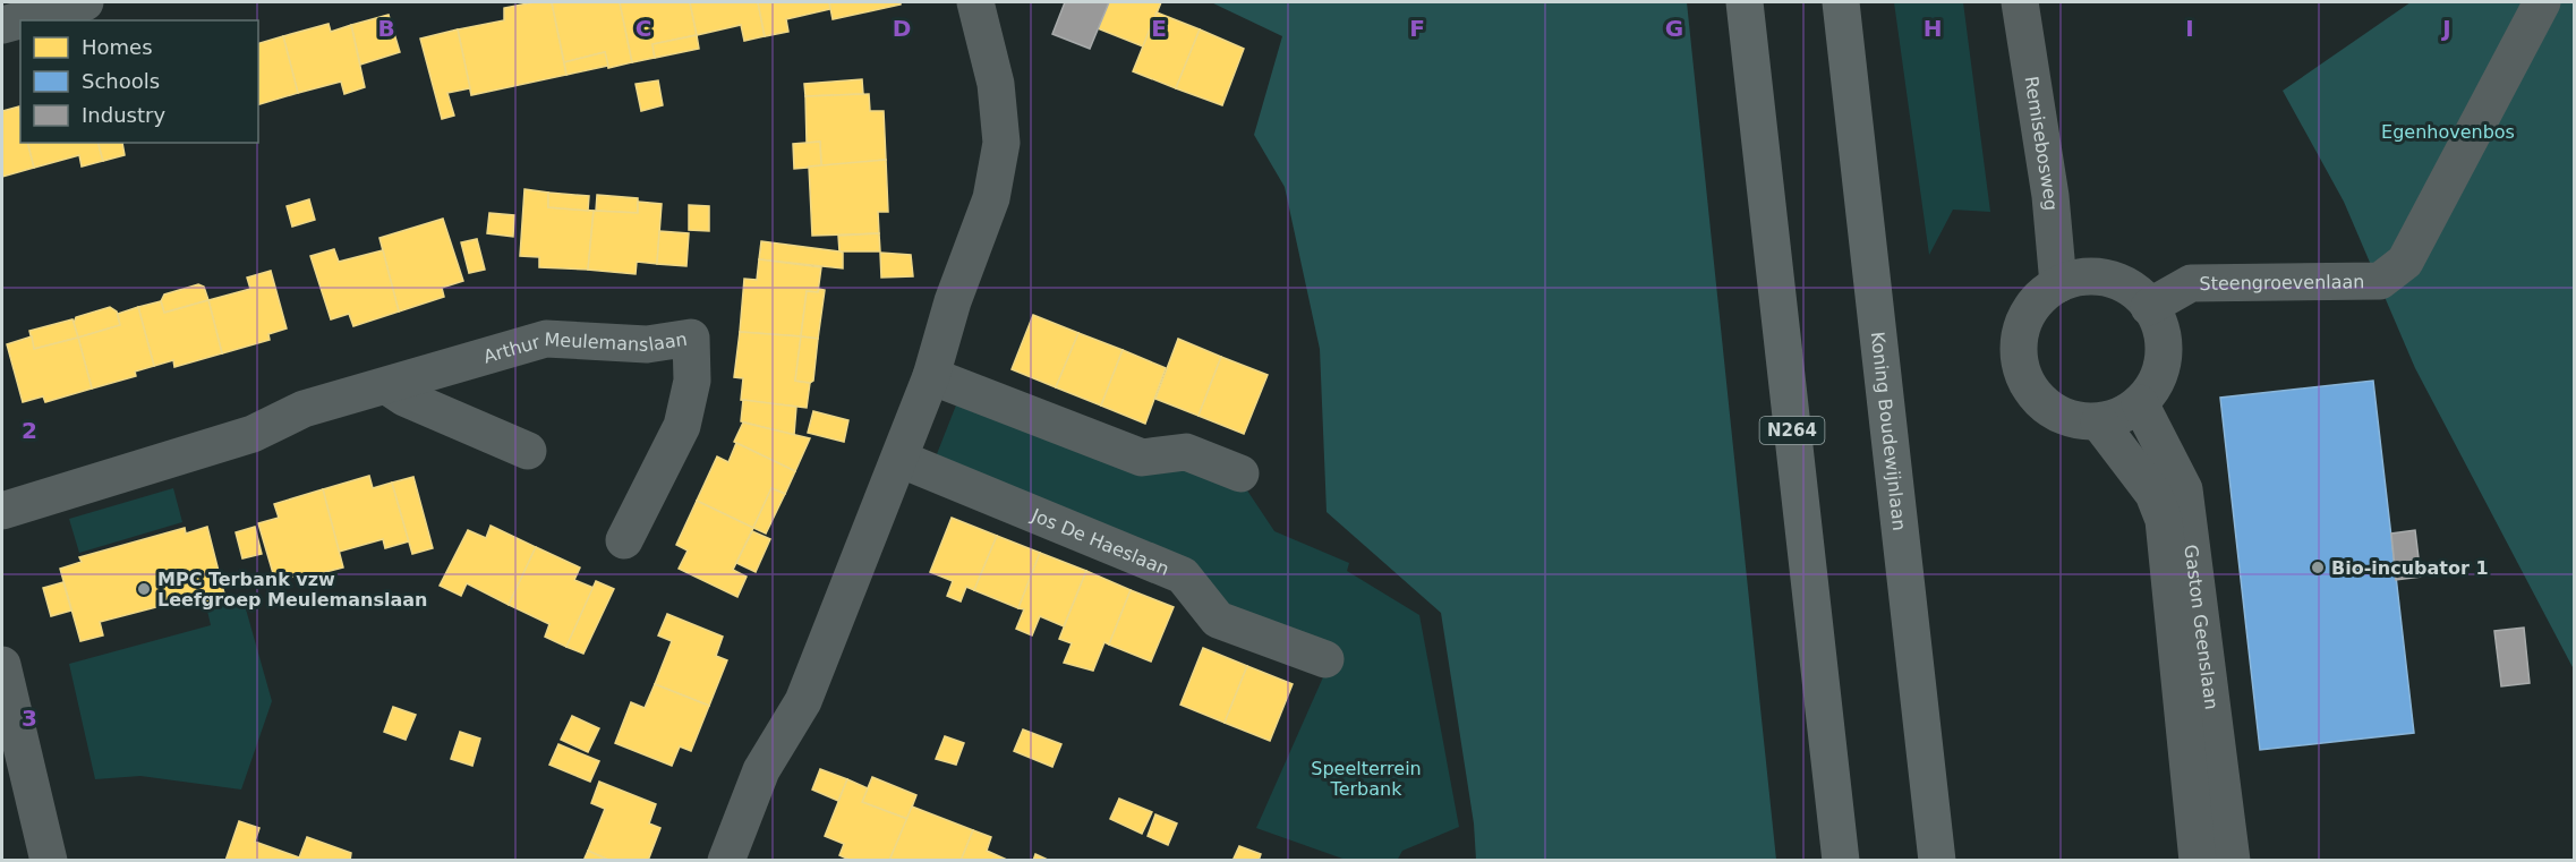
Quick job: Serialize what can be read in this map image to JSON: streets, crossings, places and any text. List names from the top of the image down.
{
  "streets": {
    "highway": ["N264", "Koning Boudewijnlaan"],
    "street": [
      "Remisebosweg",
      "Steengroevenlaan",
      "Arthur Meulemanslaan",
      "Jos De Haeslaan",
      "Gaston Geenslaan"
    ]
  },
  "crossings": [
    ["Remisebosweg", "Steengroevenlaan"],
    ["Remisebosweg", "Gaston Geenslaan"],
    ["Steengroevenlaan", "Gaston Geenslaan"]
  ],
  "parks": ["Egenhovenbos", "Speelterrein Terbank"],
  "places": ["Bio-incubator 1", "MPC Terbank vzw Leefgroep Meulemanslaan"],
  "legend": ["Homes", "Schools", "Industry"],
  "grid": {
    "columns": [
      "B",
      "C",
      "D",
      "E",
      "F",
      "G",
      "H",
      "I",
      "J"
    ],
    "rows": ["2", "3"]
  }
}
